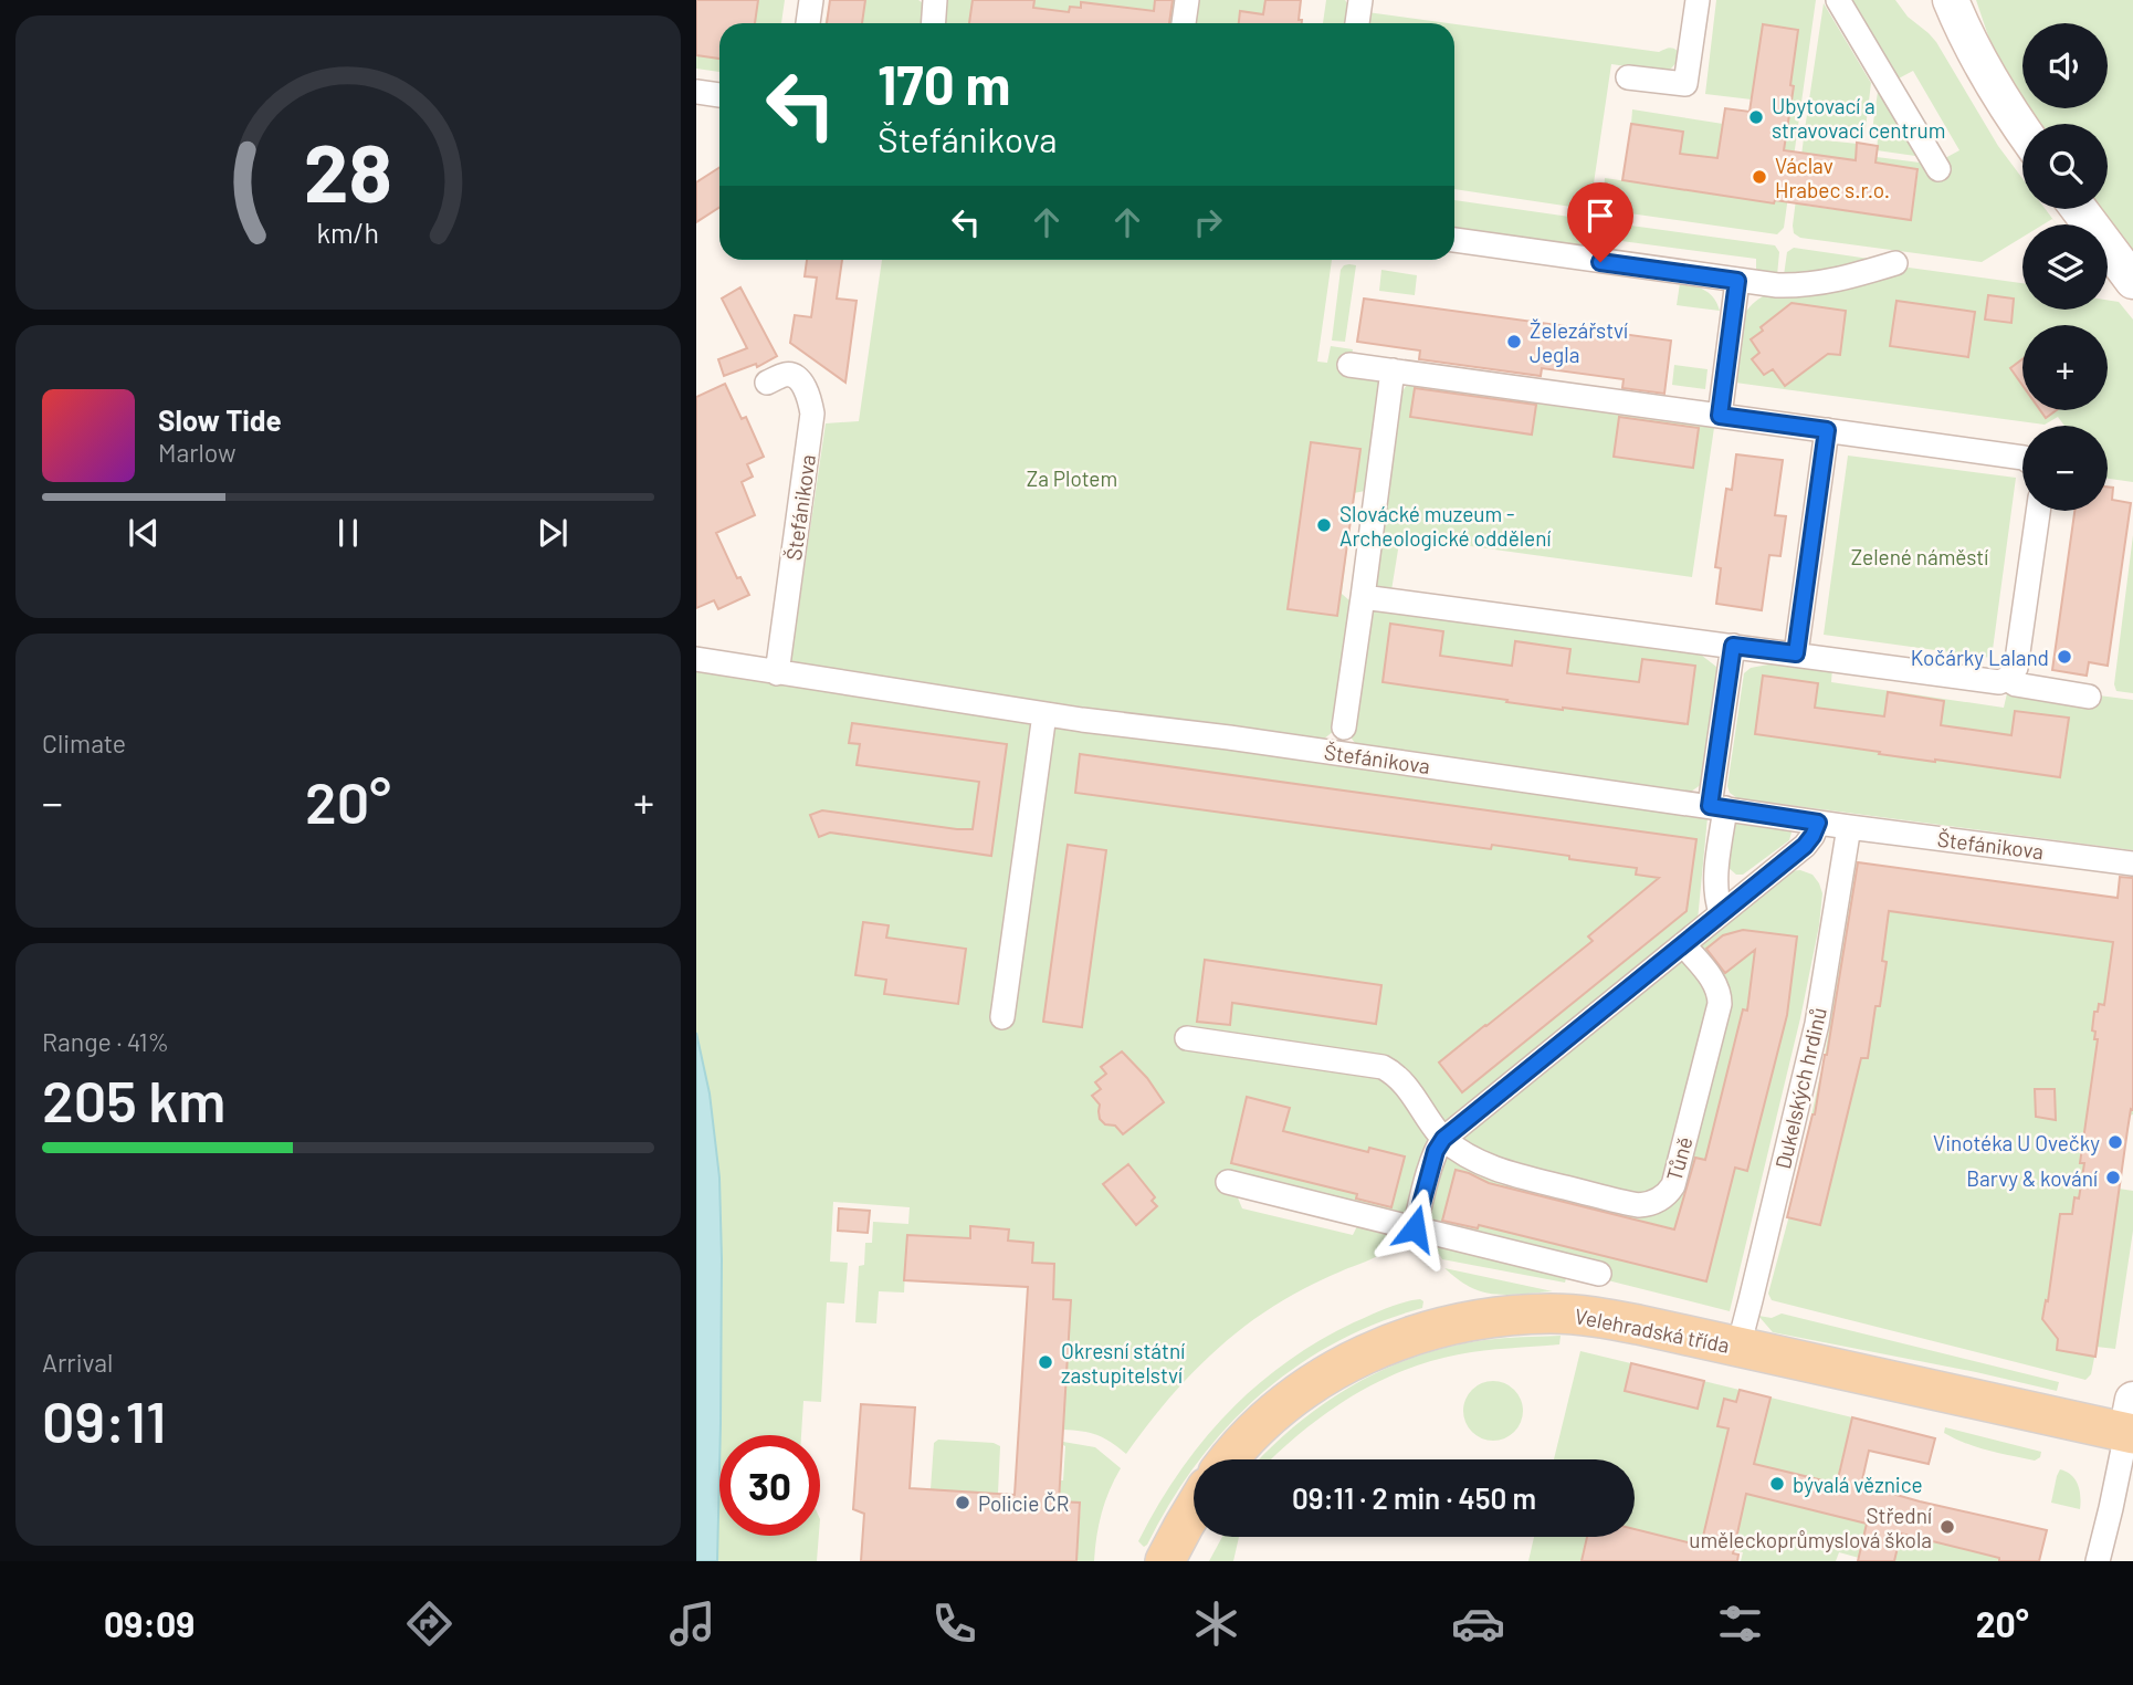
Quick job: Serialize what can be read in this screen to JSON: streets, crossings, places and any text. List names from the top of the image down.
{
  "streets": {
    "main road": ["Velehradská třída"],
    "street": ["Štefánikova", "Dukelských hrdinů", "Tůně"]
  },
  "crossings": [
    ["Štefánikova", "Dukelských hrdinů"],
    ["Dukelských hrdinů", "Velehradská třída"]
  ],
  "parks": ["Za Plotem", "Zelené náměstí"],
  "places": [
    "Ubytovací a stravovací centrum",
    "Václav Hrabec s.r.o.",
    "Železářství Jegla",
    "Slovácké muzeum - Archeologické oddělení",
    "Kočárky Laland",
    "Vinotéka U Ovečky",
    "Barvy & kování",
    "Okresní státní zastupitelství",
    "bývalá věznice",
    "Policie ČR",
    "Střední uměleckoprůmyslová škola"
  ],
  "page": {
    "map_buttons": ["+", "−"],
    "turn": ["170 m", "Štefánikova"],
    "song": ["Slow Tide", "Marlow"],
    "tile": [
      "Climate",
      ["Range · 41%", "205 km"],
      ["Arrival", "09:11"]
    ],
    "heat": ["−", "20°", "+"],
    "limit": "30",
    "trip": "09:11 · 2 min · 450 m",
    "tabs": ["09:09", "20°"],
    "gauge": ["28", "km/h"]
  }
}
